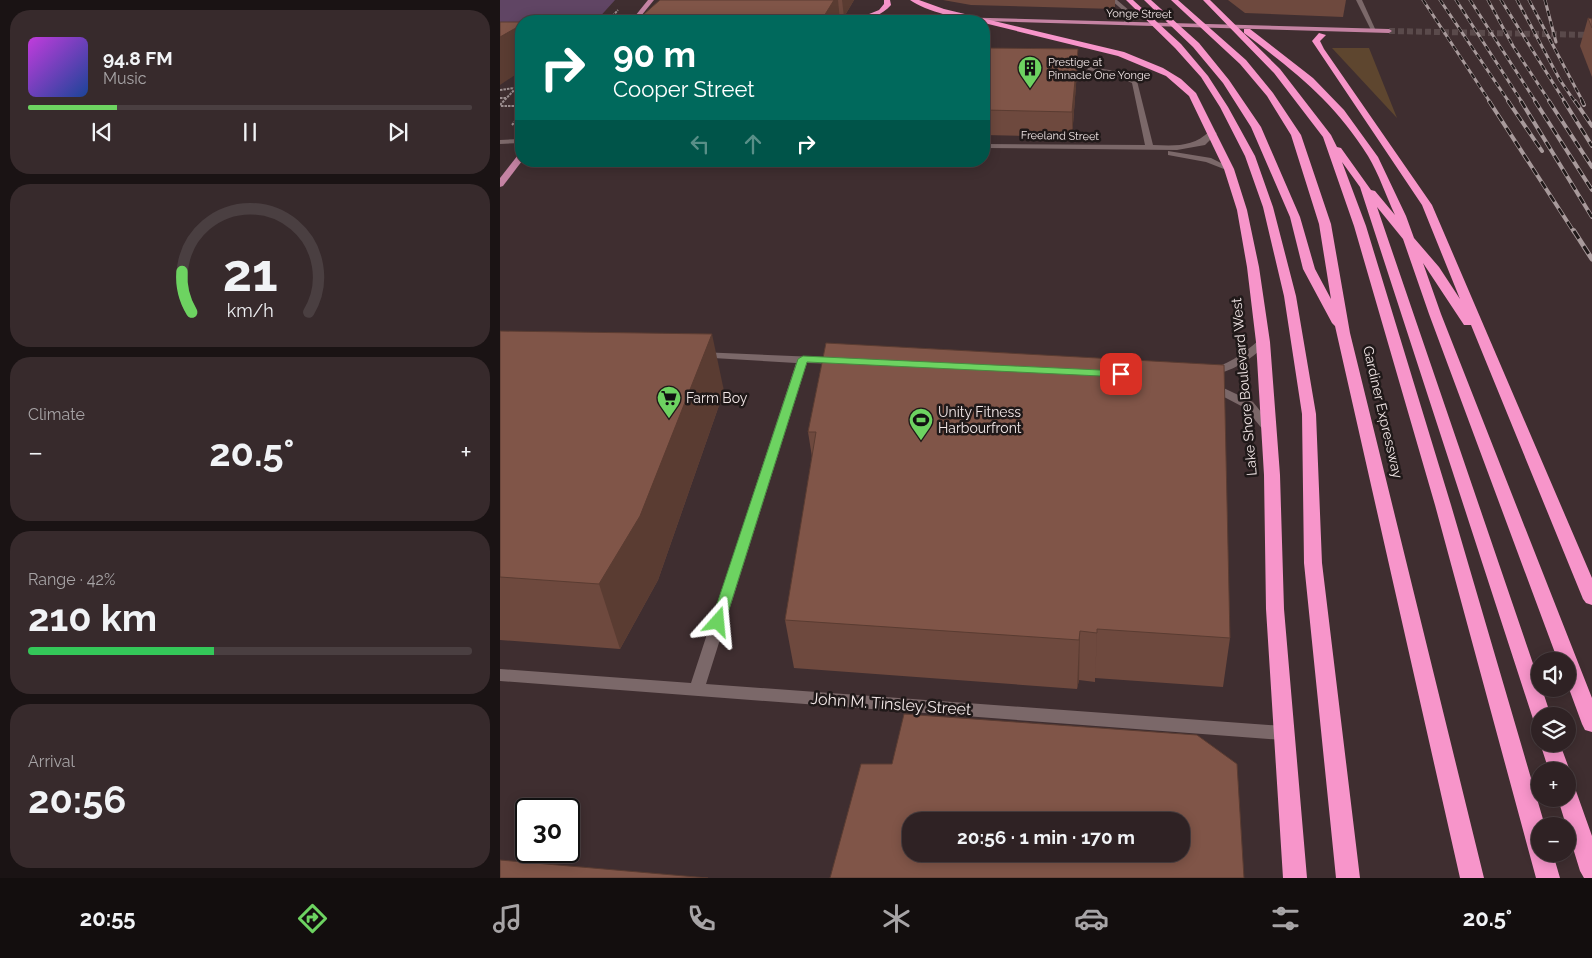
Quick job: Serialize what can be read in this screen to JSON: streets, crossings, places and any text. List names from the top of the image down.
{
  "streets": {
    "highway": ["Lake Shore Boulevard West", "Gardiner Expressway"],
    "main road": ["Yonge Street"],
    "street": ["Freeland Street", "John M. Tinsley Street"]
  },
  "crossings": [
    ["Yonge Street", "Lake Shore Boulevard West"],
    ["Freeland Street", "Lake Shore Boulevard West"],
    ["Lake Shore Boulevard West", "John M. Tinsley Street"]
  ],
  "places": {
    "building": ["Prestige at Pinnacle One Yonge"],
    "supermarket": ["Farm Boy"],
    "sports": ["Unity Fitness Harbourfront"]
  },
  "page": {
    "turn": ["90 m", "Cooper Street"],
    "song": ["94.8 FM", "Music"],
    "tile": [
      "Climate",
      ["Range · 42%", "210 km"],
      ["Arrival", "20:56"]
    ],
    "heat": ["−", "20.5°", "+"],
    "map_buttons": ["+", "−"],
    "limit": "30",
    "trip": "20:56 · 1 min · 170 m",
    "tabs": ["20:55", "20.5°"],
    "gauge": ["21", "km/h"]
  }
}
